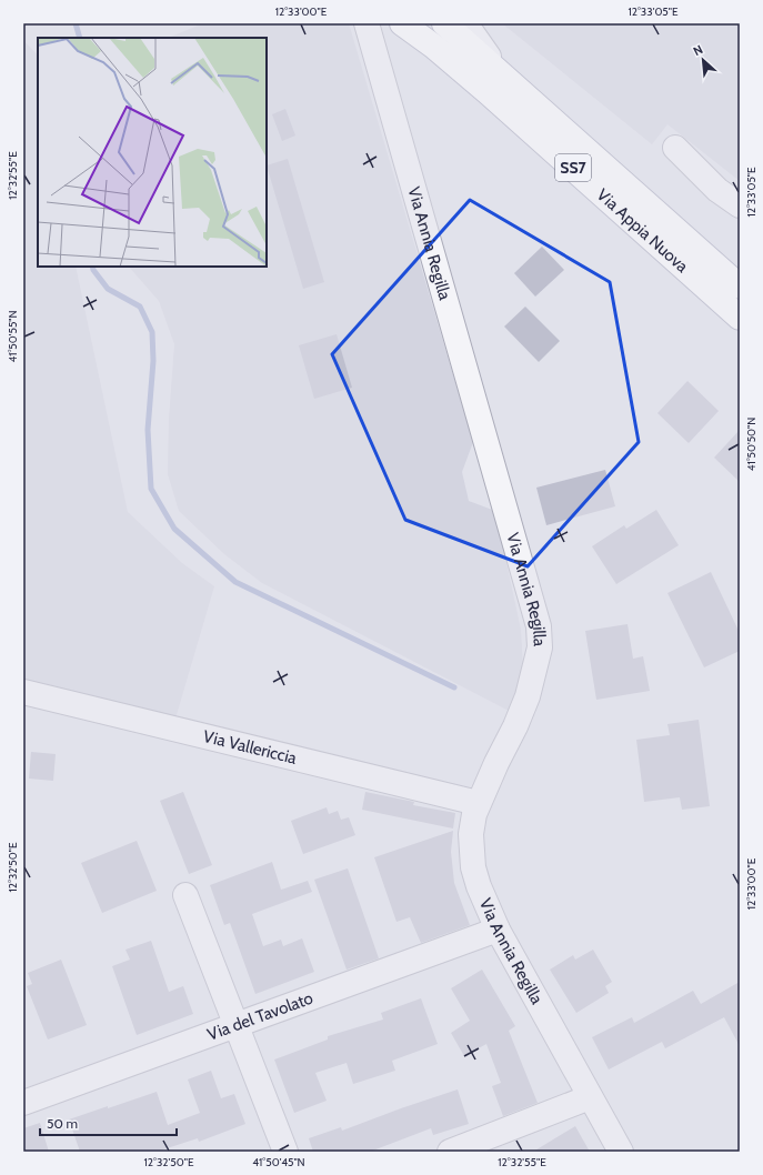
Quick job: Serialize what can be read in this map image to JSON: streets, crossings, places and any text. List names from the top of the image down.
{
  "streets": {
    "main road": ["SS7", "Via Appia Nuova"],
    "street": ["Via Annia Regilla", "Via Vallericcia", "Via del Tavolato"]
  },
  "crossings": [
    ["Via Annia Regilla", "Via Vallericcia"],
    ["Via Annia Regilla", "Via del Tavolato"]
  ],
  "scale_bar": "50 m",
  "north": "top left",
  "coordinates": [
    "12°33'00\"E",
    "12°33'05\"E",
    "12°32'55\"E",
    "41°50'55\"N",
    "41°50'50\"N",
    "12°32'50\"E",
    "41°50'45\"N"
  ]
}
